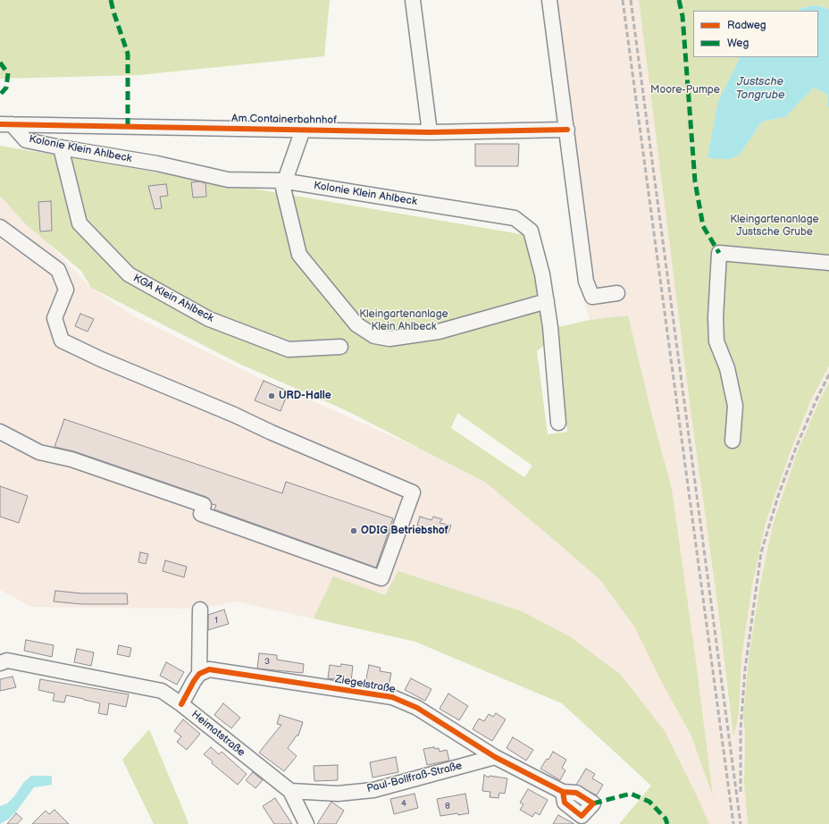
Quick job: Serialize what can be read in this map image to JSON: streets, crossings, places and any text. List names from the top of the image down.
{
  "streets": {
    "street": [
      "Am Containerbahnhof",
      "Kolonie Klein Ahlbeck",
      "KGA Klein Ahlbeck",
      "Ziegelstraße",
      "Heimatstraße",
      "Paul-Bollfraß-Straße"
    ]
  },
  "crossings": [
    ["Am Containerbahnhof", "Kolonie Klein Ahlbeck"],
    ["Kolonie Klein Ahlbeck", "KGA Klein Ahlbeck"],
    ["Ziegelstraße", "Paul-Bollfraß-Straße"],
    ["Heimatstraße", "Paul-Bollfraß-Straße"]
  ],
  "water": ["Justsche Tongrube"],
  "parks": ["Moore-Pumpe", "Kleingartenanlage Justsche Grube", "Kleingartenanlage Klein Ahlbeck"],
  "places": ["URD-Halle", "ODIG Betriebshof"],
  "house_numbers": [
    "1",
    "3",
    "4",
    "8"
  ],
  "legend": ["Radweg", "Weg"]
}
